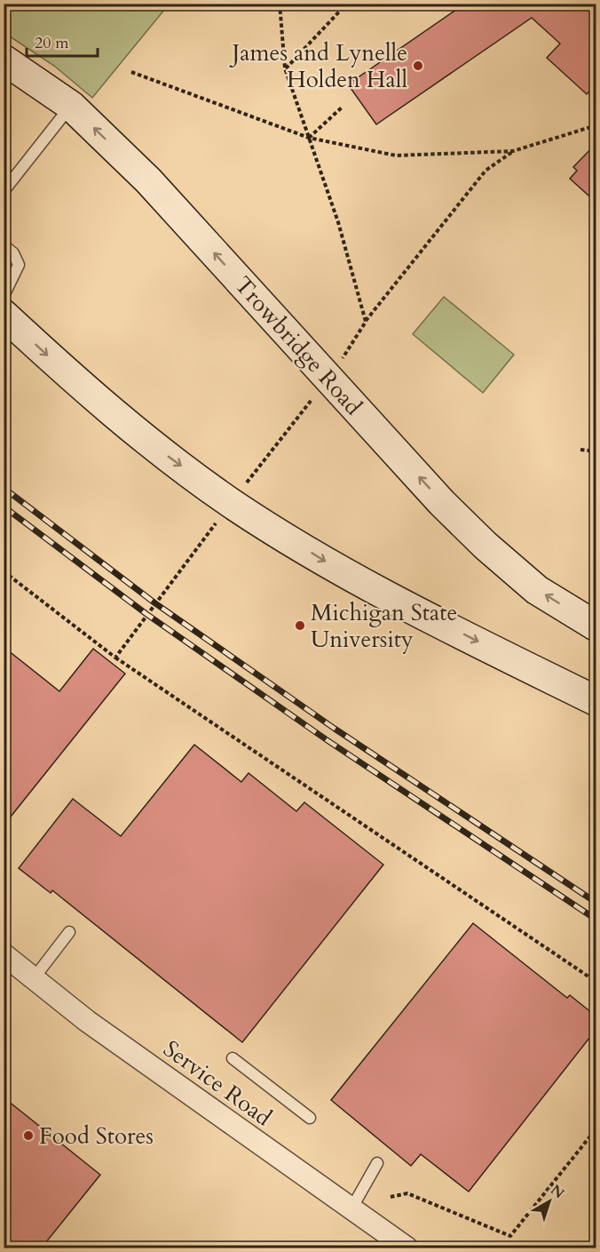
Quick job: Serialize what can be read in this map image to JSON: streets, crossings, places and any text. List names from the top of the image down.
{
  "streets": {
    "street": ["Trowbridge Road", "Service Road"]
  },
  "places": ["James and Lynelle Holden Hall", "Michigan State University", "Food Stores"],
  "scale_bar": "20 m",
  "north": "top right"
}
